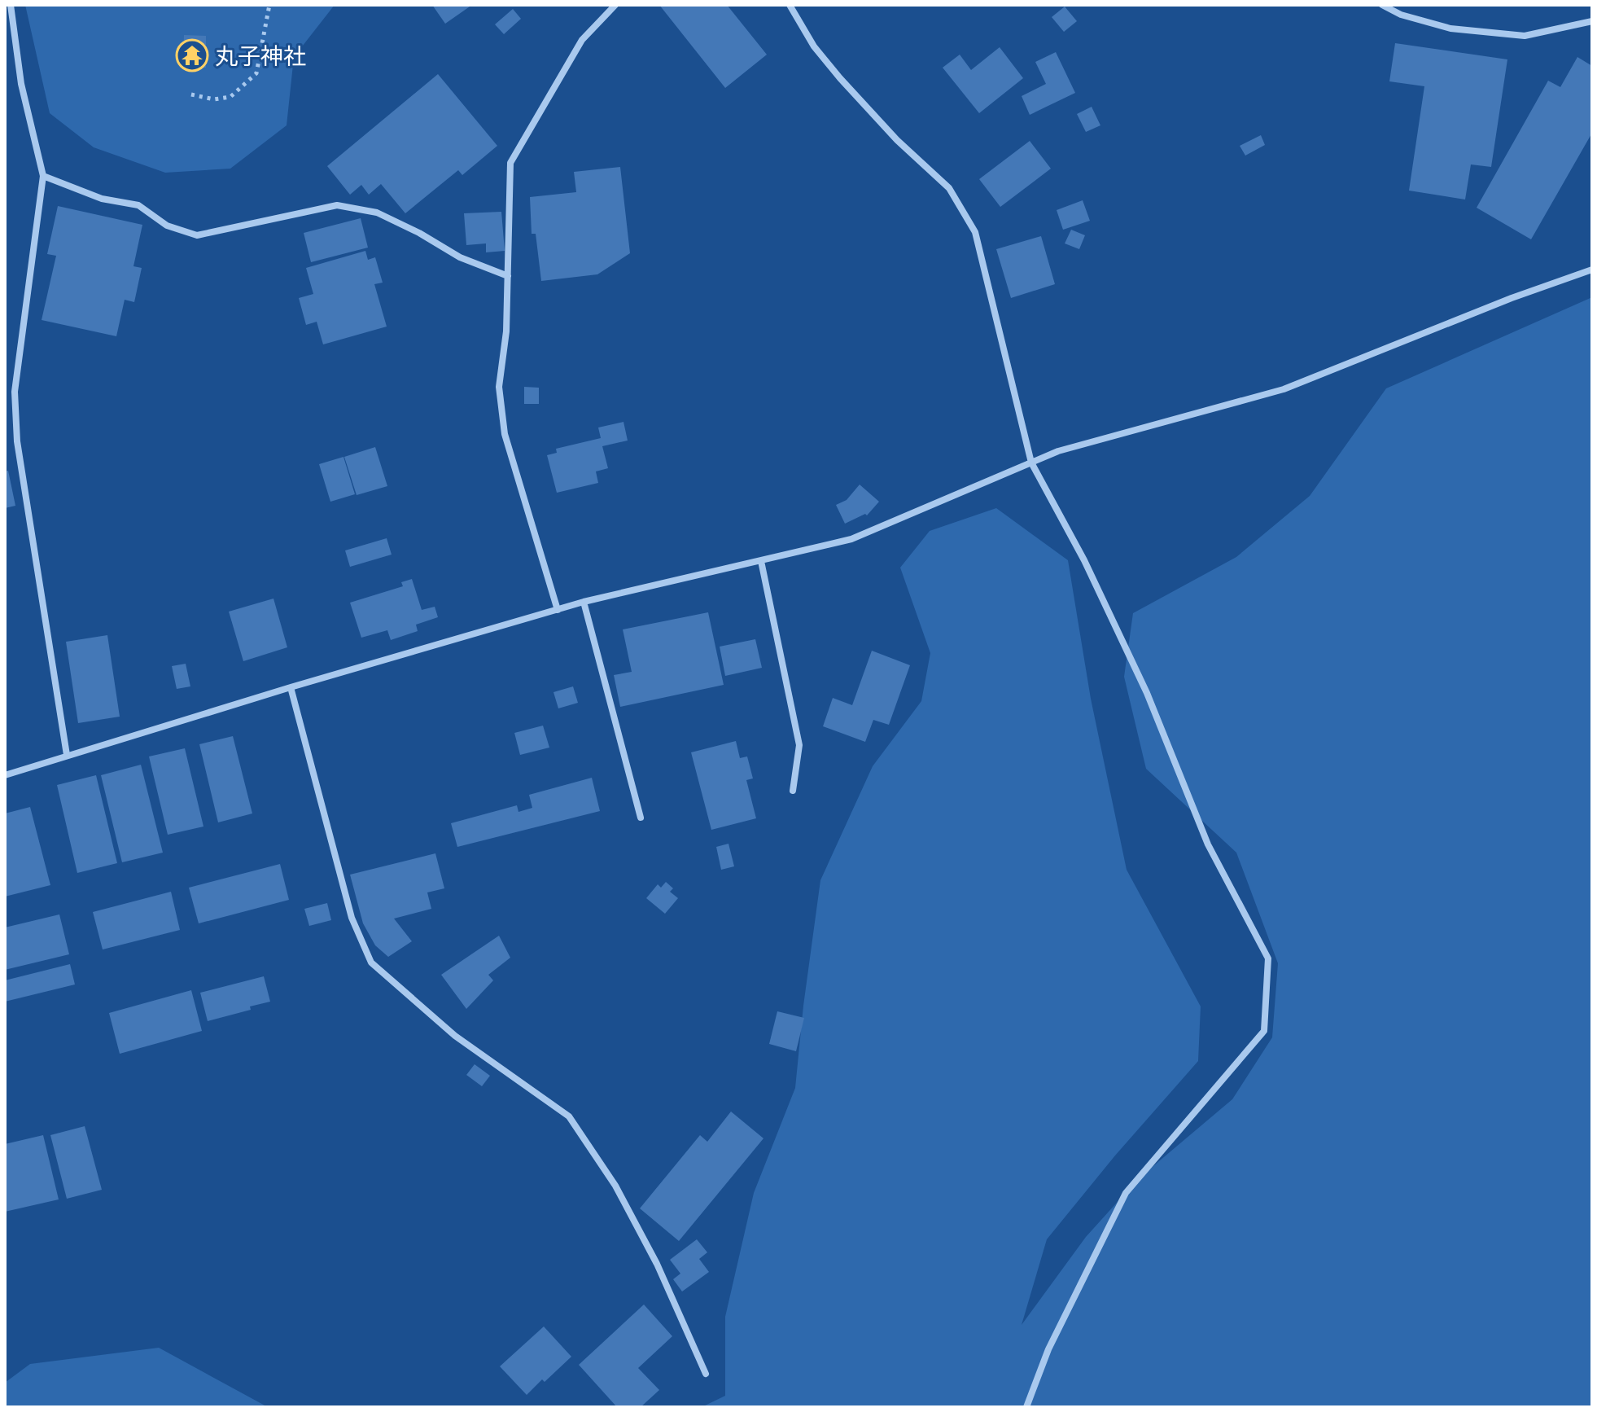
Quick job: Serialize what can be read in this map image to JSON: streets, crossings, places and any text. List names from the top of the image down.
{
  "places": {
    "temple": ["丸子神社"]
  }
}
